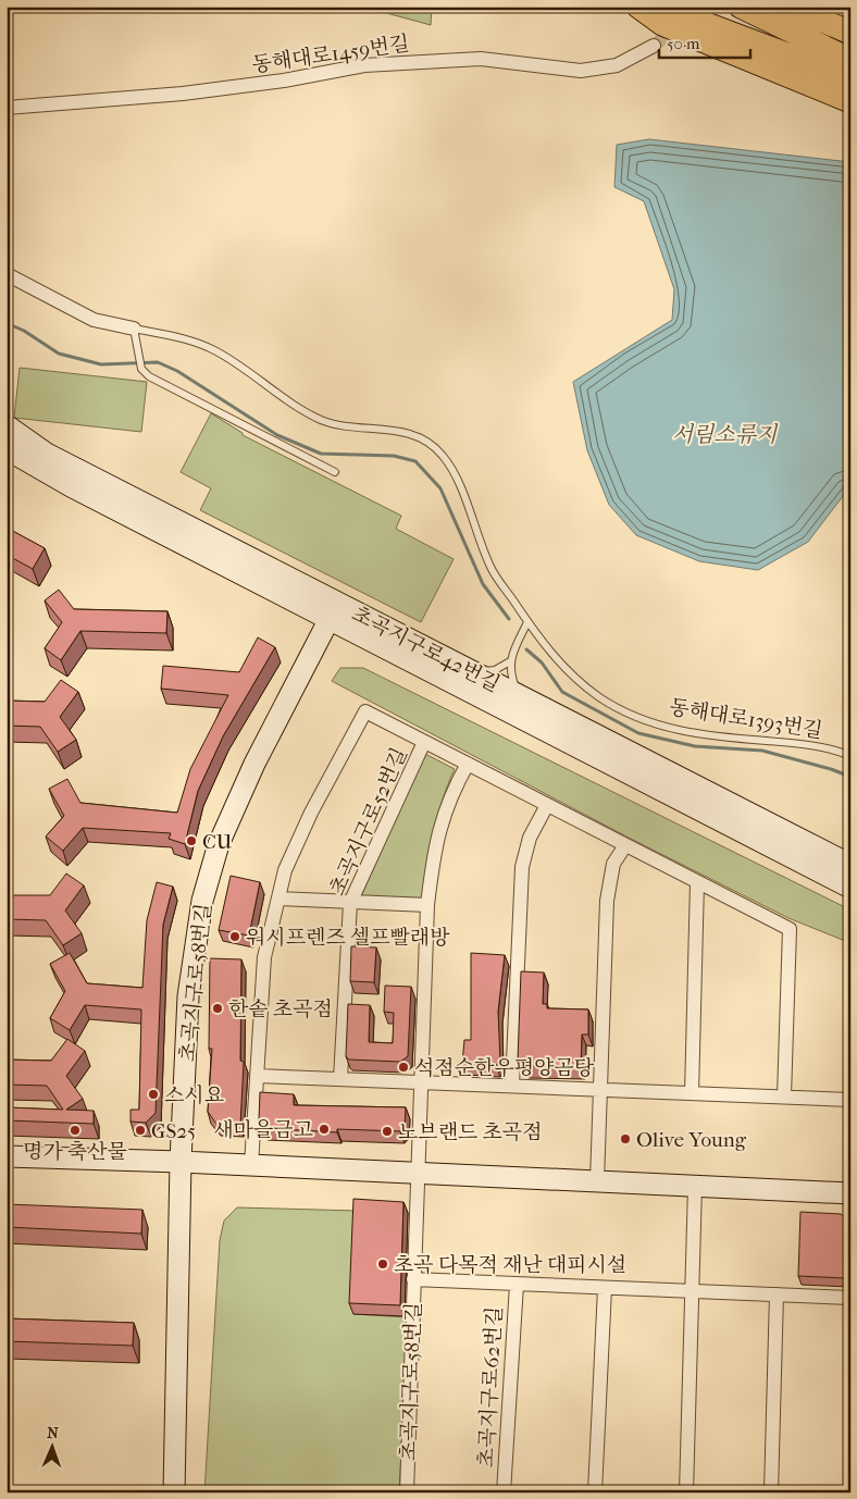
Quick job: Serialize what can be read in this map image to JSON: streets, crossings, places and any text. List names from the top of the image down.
{
  "streets": {
    "street": [
      "동해대로1459번길",
      "초곡지구로42번길",
      "동해대로1393번길",
      "초곡지구로52번길",
      "초곡지구로58번길",
      "초곡지구로62번길"
    ]
  },
  "crossings": [
    ["초곡지구로42번길", "초곡지구로58번길"],
    ["초곡지구로58번길", "초곡지구로62번길"]
  ],
  "water": ["서림소류지"],
  "places": [
    "CU",
    "워시프렌즈 셀프빨래방",
    "한솥 초곡점",
    "석점순한우평양곰탕",
    "스시요",
    "새마을금고",
    "명가 축산물",
    "GS25",
    "노브랜드 초곡점",
    "Olive Young",
    "초곡 다목적 재난 대피시설"
  ],
  "scale_bar": "50 m",
  "north": "top"
}
